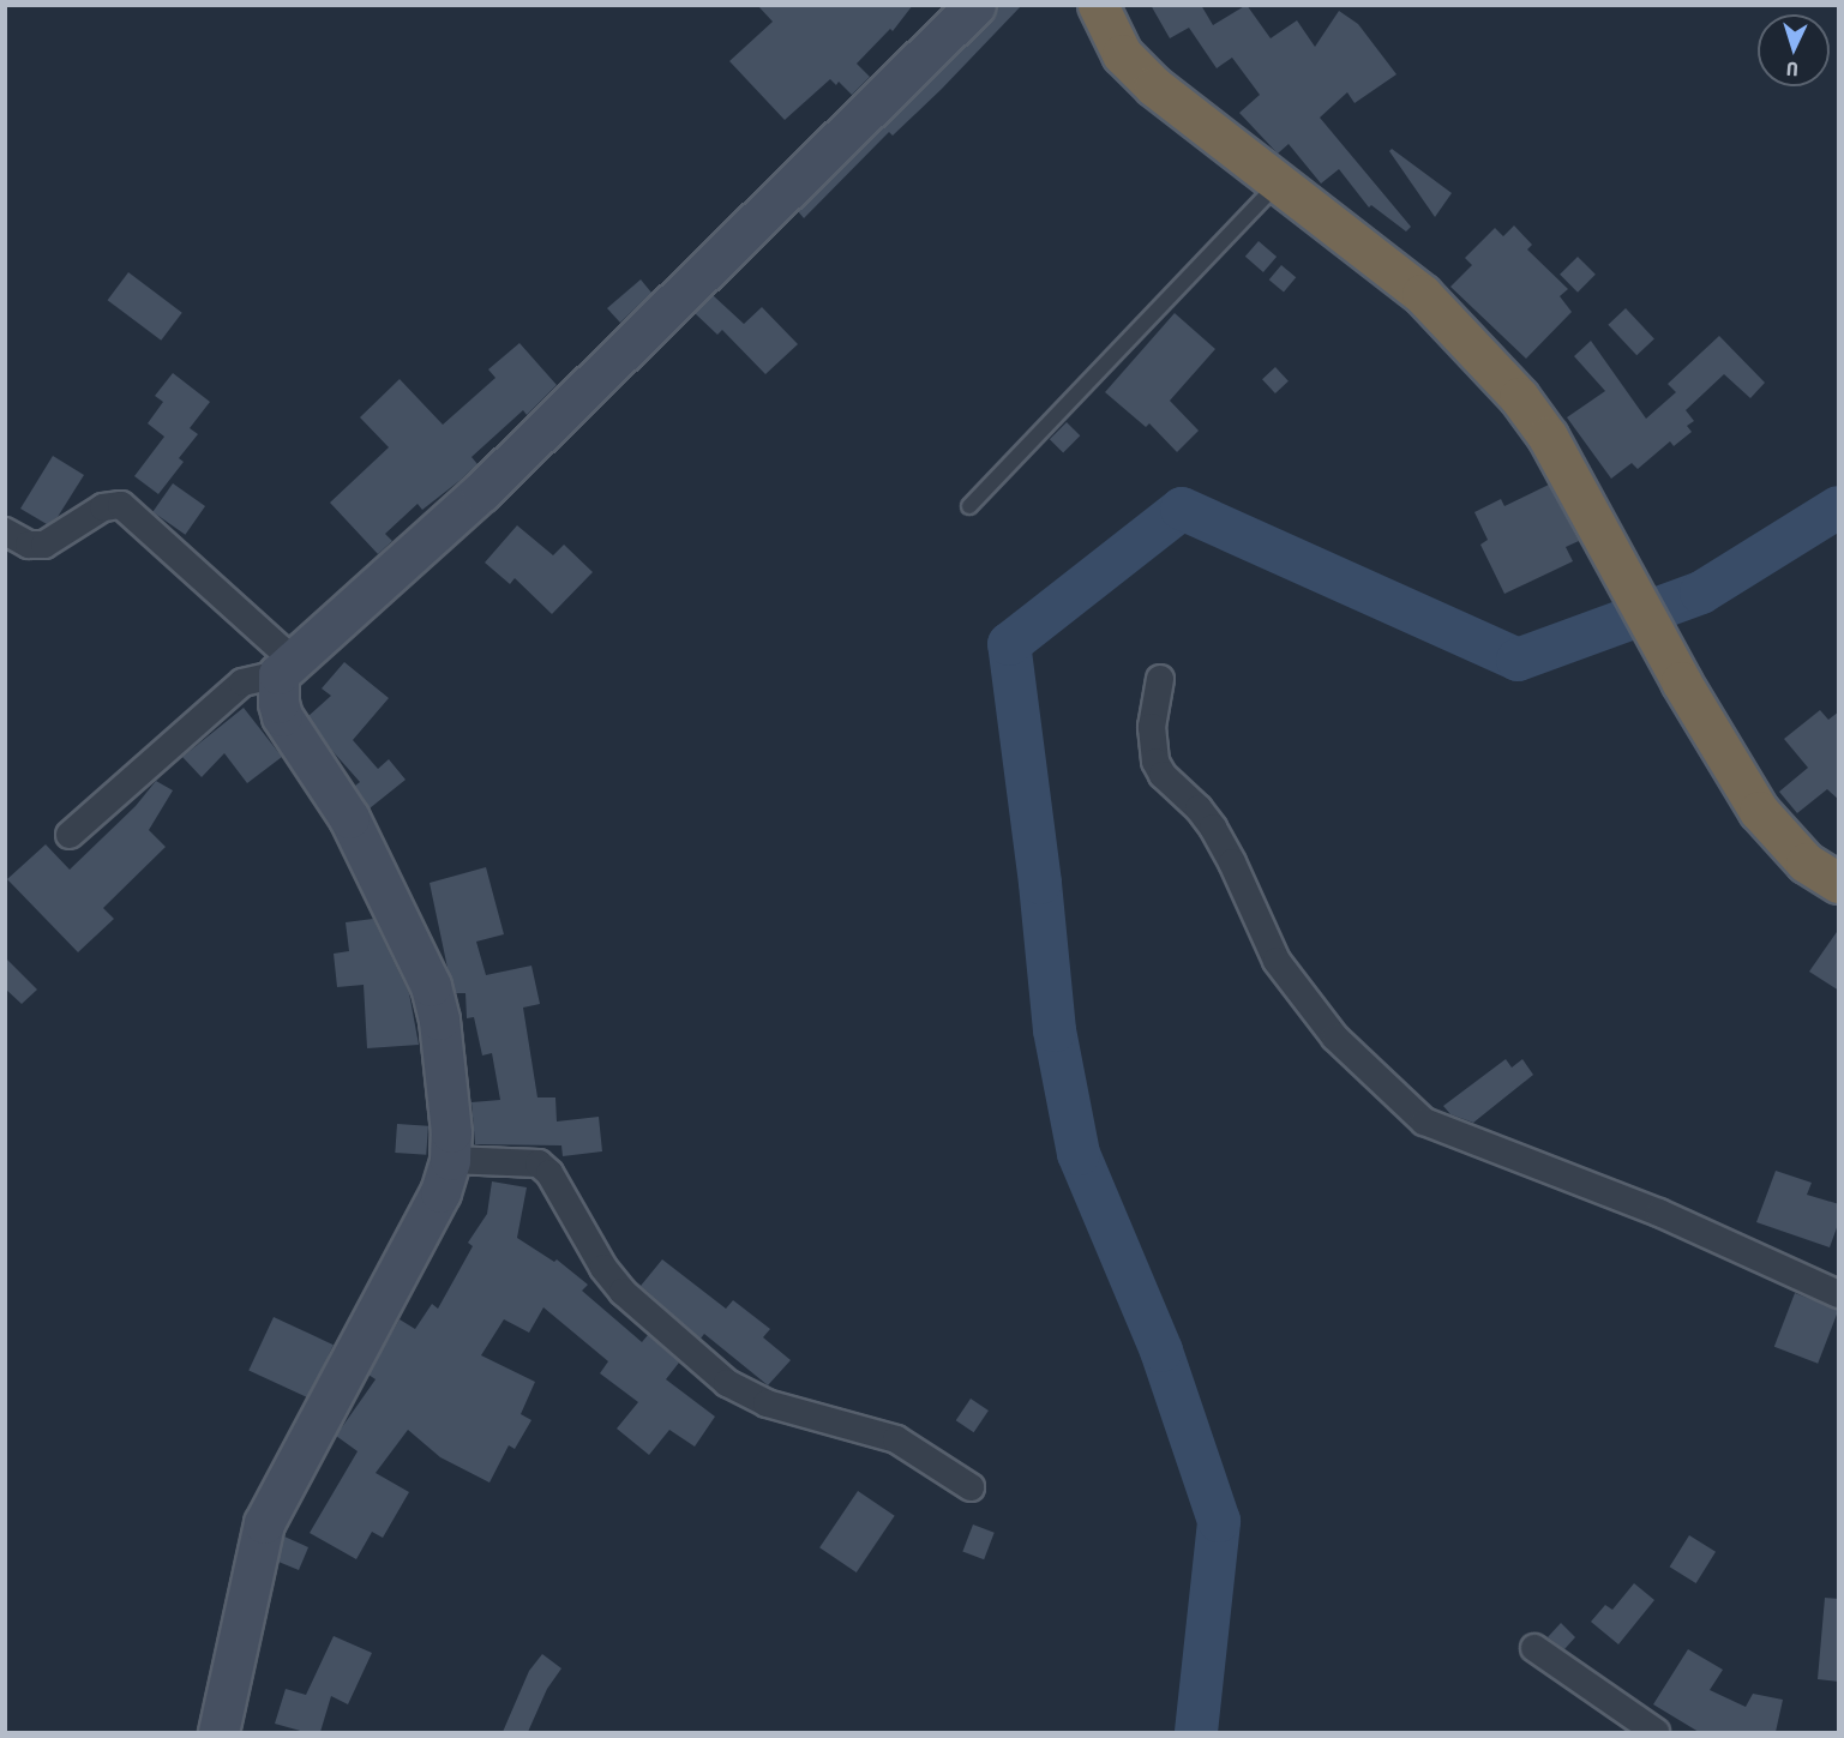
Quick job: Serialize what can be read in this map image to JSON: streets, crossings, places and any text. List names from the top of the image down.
{
  "north": "bottom"
}
